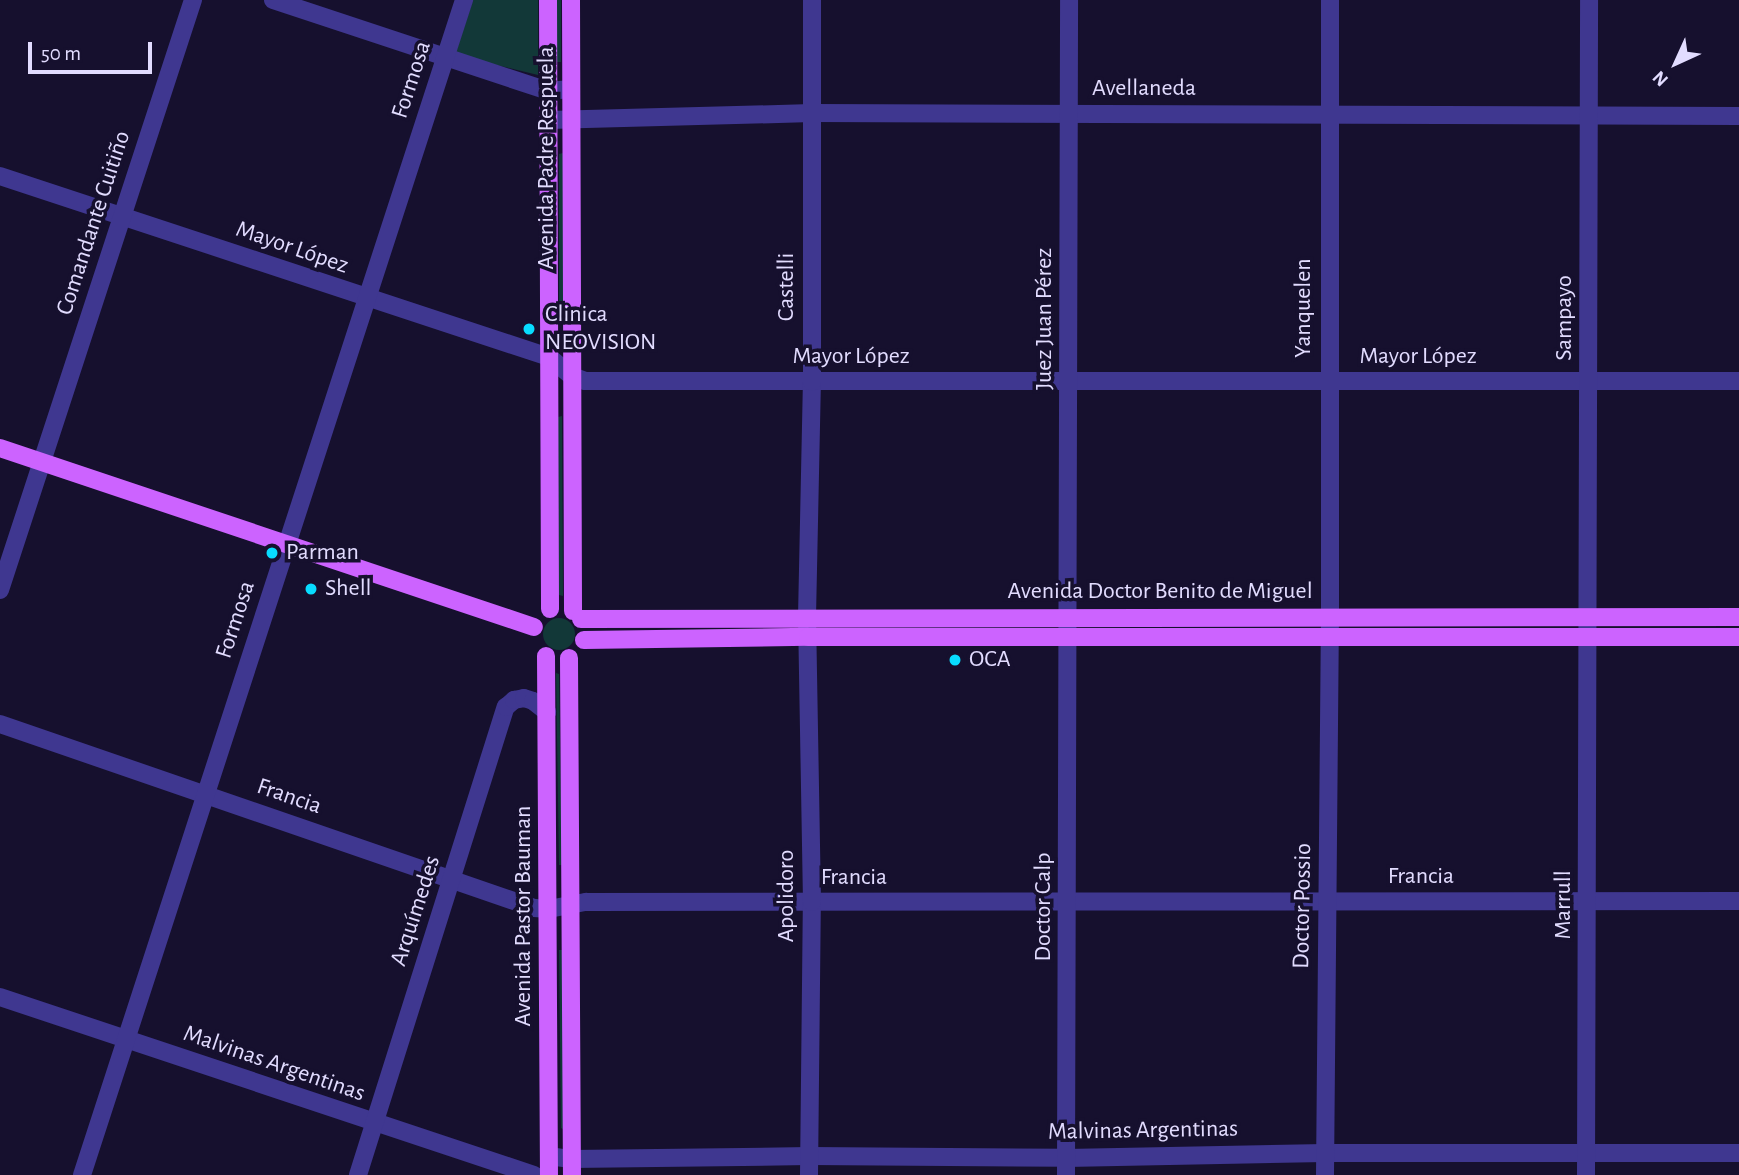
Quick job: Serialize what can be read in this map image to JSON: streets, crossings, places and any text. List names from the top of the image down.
{
  "streets": {
    "main road": ["Avenida Padre Respuela", "Avenida Doctor Benito de Miguel", "Avenida Pastor Bauman"],
    "street": [
      "Formosa",
      "Avellaneda",
      "Comandante Cuitiño",
      "Mayor López",
      "Castelli",
      "Yanquelen",
      "Sampayo",
      "Juez Juan Pérez",
      "Francia",
      "Apolidoro",
      "Marrull",
      "Doctor Possio",
      "Doctor Calp",
      "Arquímedes",
      "Malvinas Argentinas"
    ]
  },
  "crossings": [
    ["Formosa", "Mayor López"],
    ["Formosa", "Francia"],
    ["Formosa", "Malvinas Argentinas"],
    ["Avellaneda", "Avenida Padre Respuela"],
    ["Avellaneda", "Castelli"],
    ["Avellaneda", "Yanquelen"],
    ["Avellaneda", "Sampayo"],
    ["Avellaneda", "Juez Juan Pérez"],
    ["Avenida Padre Respuela", "Mayor López"],
    ["Avenida Padre Respuela", "Avenida Doctor Benito de Miguel"],
    ["Avenida Padre Respuela", "Avenida Pastor Bauman"],
    ["Comandante Cuitiño", "Mayor López"],
    ["Mayor López", "Castelli"],
    ["Mayor López", "Yanquelen"],
    ["Mayor López", "Sampayo"],
    ["Mayor López", "Juez Juan Pérez"],
    ["Castelli", "Avenida Doctor Benito de Miguel"],
    ["Castelli", "Apolidoro"],
    ["Yanquelen", "Avenida Doctor Benito de Miguel"],
    ["Yanquelen", "Doctor Possio"],
    ["Sampayo", "Avenida Doctor Benito de Miguel"],
    ["Sampayo", "Marrull"],
    ["Juez Juan Pérez", "Avenida Doctor Benito de Miguel"],
    ["Juez Juan Pérez", "Doctor Calp"],
    ["Avenida Doctor Benito de Miguel", "Apolidoro"],
    ["Avenida Doctor Benito de Miguel", "Marrull"],
    ["Avenida Doctor Benito de Miguel", "Doctor Possio"],
    ["Avenida Doctor Benito de Miguel", "Doctor Calp"],
    ["Avenida Doctor Benito de Miguel", "Avenida Pastor Bauman"],
    ["Francia", "Apolidoro"],
    ["Francia", "Marrull"],
    ["Francia", "Doctor Possio"],
    ["Francia", "Doctor Calp"],
    ["Francia", "Arquímedes"],
    ["Francia", "Avenida Pastor Bauman"],
    ["Apolidoro", "Malvinas Argentinas"],
    ["Marrull", "Malvinas Argentinas"],
    ["Doctor Possio", "Malvinas Argentinas"],
    ["Doctor Calp", "Malvinas Argentinas"],
    ["Arquímedes", "Avenida Pastor Bauman"],
    ["Arquímedes", "Malvinas Argentinas"],
    ["Avenida Pastor Bauman", "Malvinas Argentinas"]
  ],
  "places": [
    "Clinica NEOVISION",
    "Parman",
    "Shell",
    "OCA"
  ],
  "scale_bar": "50 m",
  "north": "bottom left"
}
